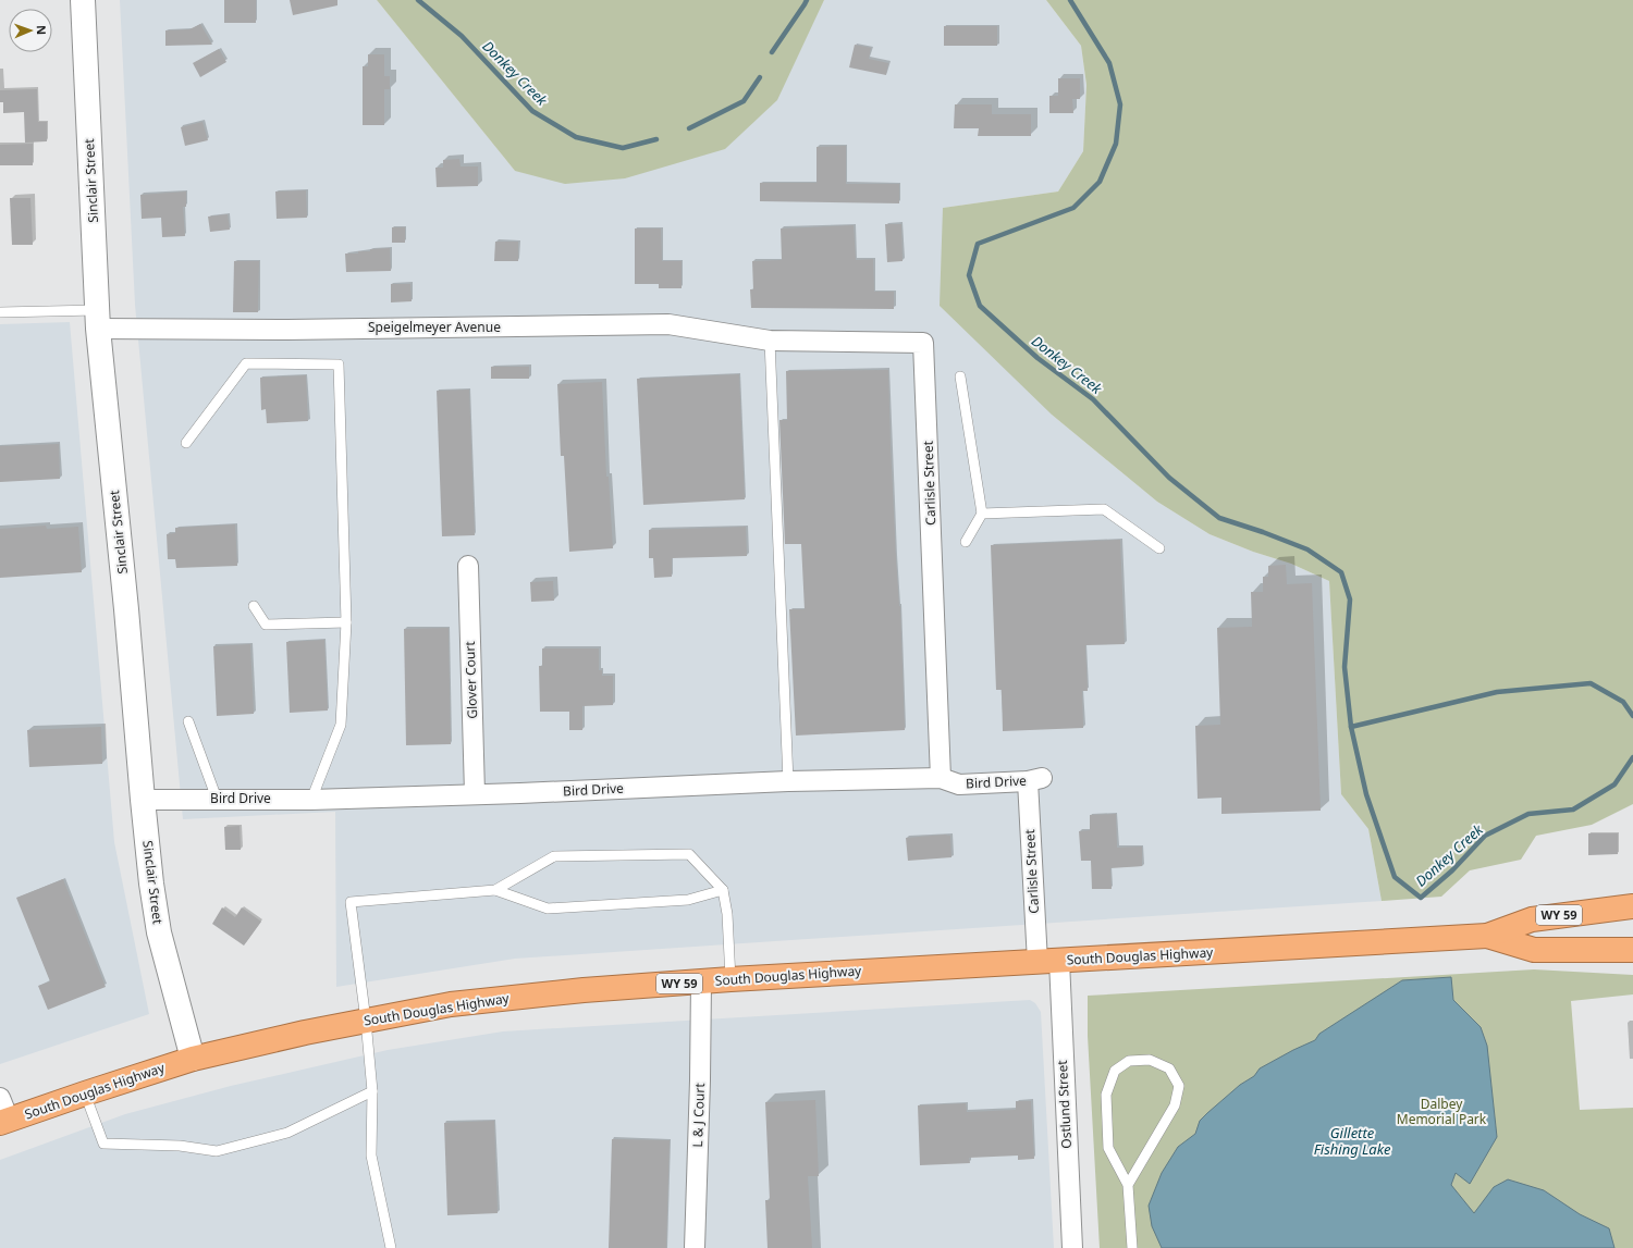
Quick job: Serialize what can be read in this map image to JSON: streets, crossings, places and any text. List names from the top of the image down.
{
  "streets": {
    "highway": ["WY 59", "South Douglas Highway"],
    "street": [
      "Sinclair Street",
      "Speigelmeyer Avenue",
      "Carlisle Street",
      "Glover Court",
      "Bird Drive",
      "Ostlund Street",
      "L & J Court"
    ]
  },
  "crossings": [
    ["Sinclair Street", "Speigelmeyer Avenue"],
    ["Sinclair Street", "Bird Drive"],
    ["Sinclair Street", "South Douglas Highway"],
    ["Speigelmeyer Avenue", "Carlisle Street"],
    ["Carlisle Street", "Bird Drive"],
    ["Carlisle Street", "South Douglas Highway"],
    ["Carlisle Street", "Ostlund Street"],
    ["Glover Court", "Bird Drive"],
    ["South Douglas Highway", "Ostlund Street"],
    ["South Douglas Highway", "L & J Court"]
  ],
  "water": ["Donkey Creek", "Gillette Fishing Lake"],
  "parks": ["Dalbey Memorial Park"],
  "north": "right"
}
